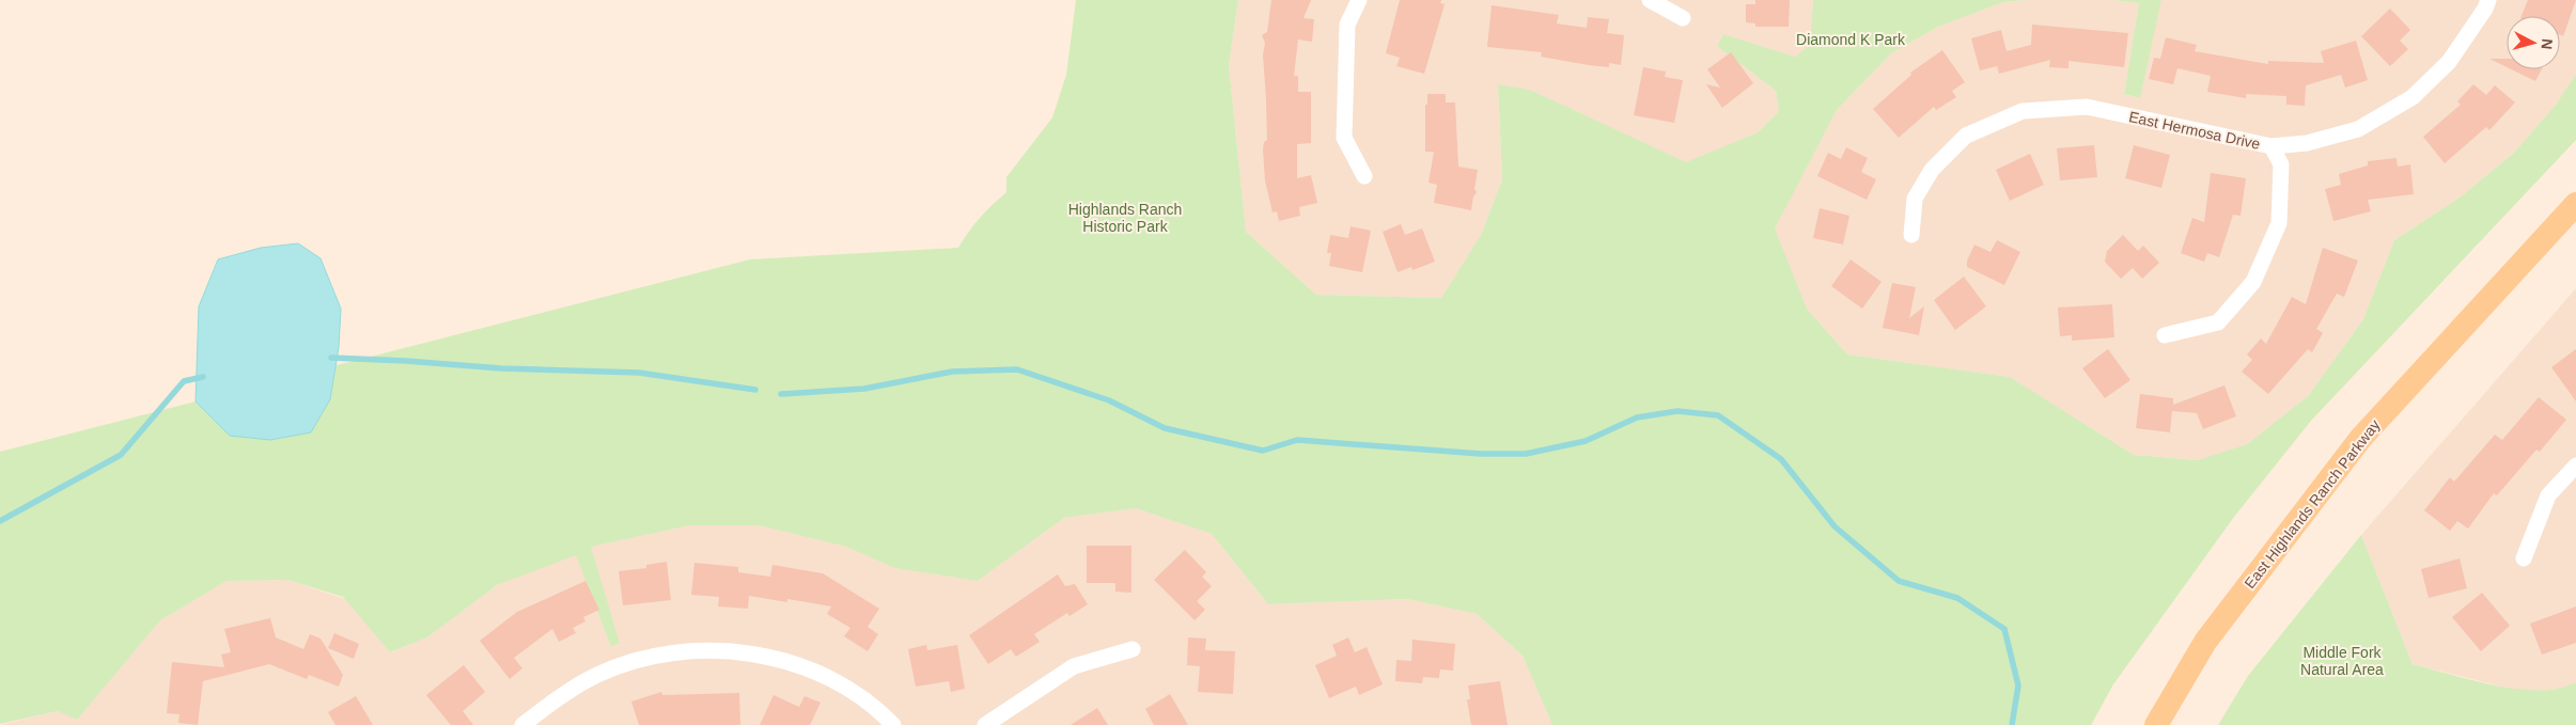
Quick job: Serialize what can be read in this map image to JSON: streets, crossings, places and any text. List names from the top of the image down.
{
  "streets": {
    "main road": ["East Highlands Ranch Parkway"],
    "street": ["East Hermosa Drive"]
  },
  "parks": ["Diamond K Park", "Highlands Ranch Historic Park", "Middle Fork Natural Area"],
  "north": "right"
}
